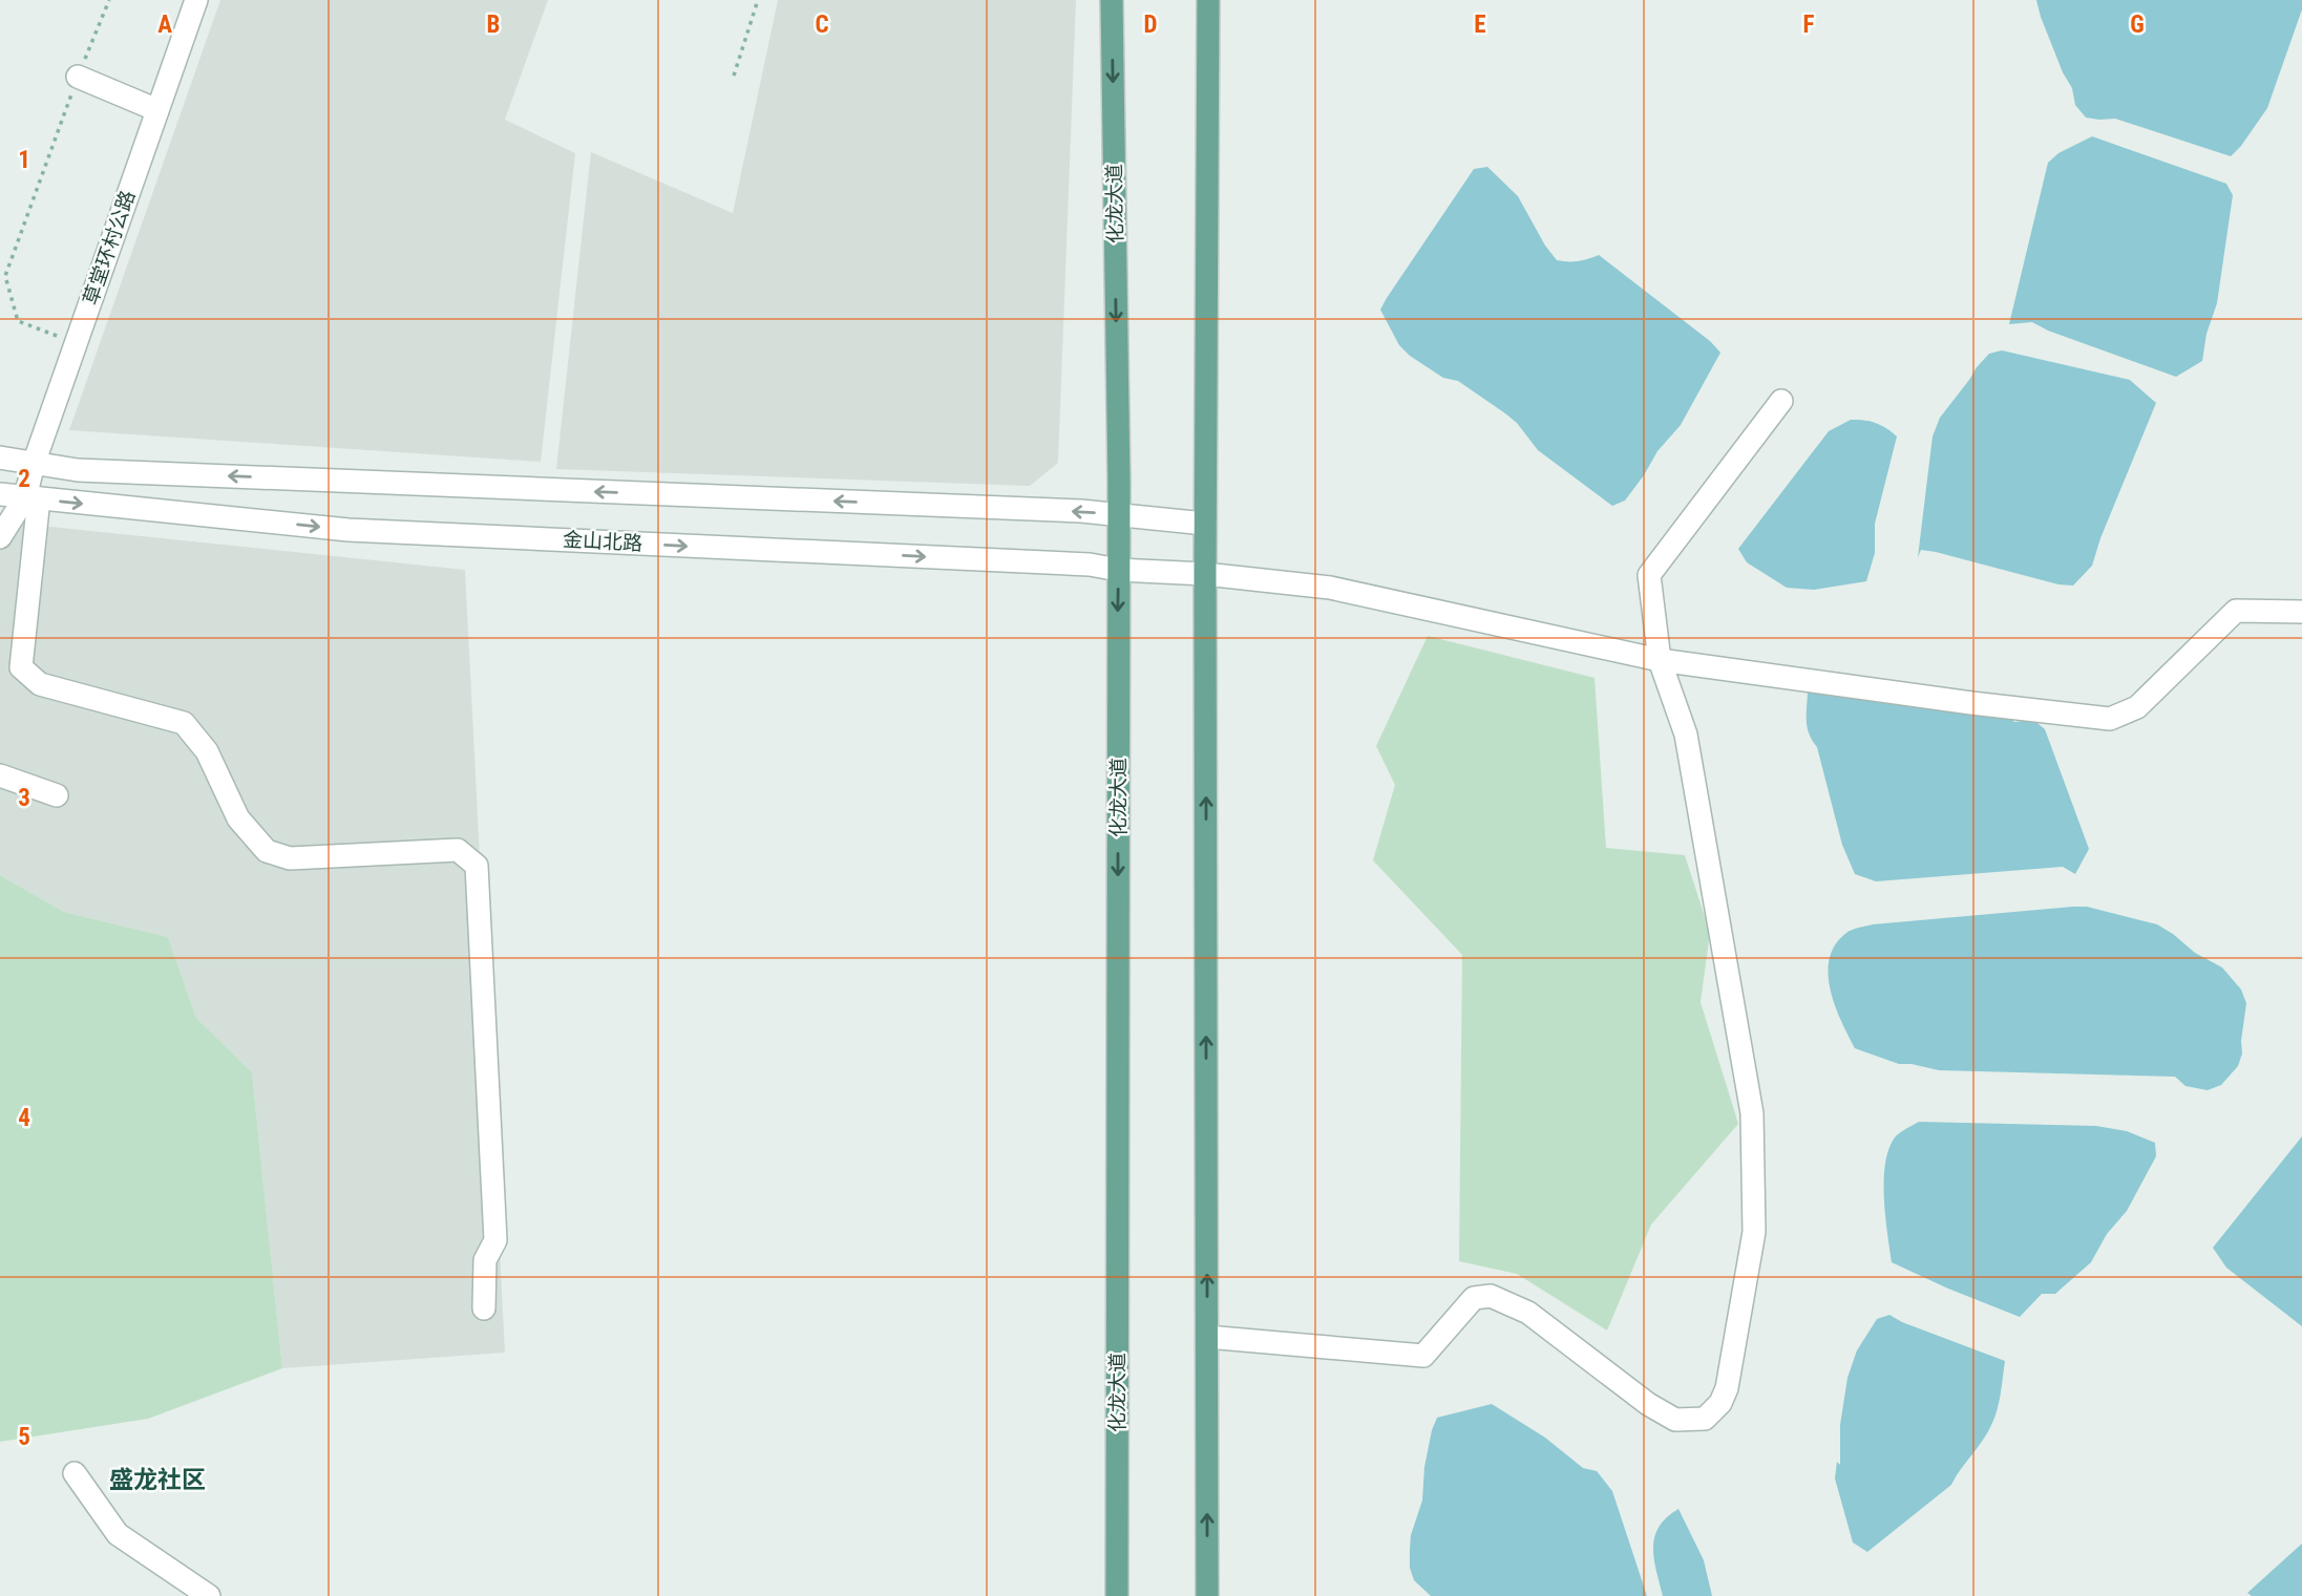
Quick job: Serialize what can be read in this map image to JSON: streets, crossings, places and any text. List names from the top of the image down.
{
  "streets": {
    "main road": ["化龙大道"],
    "street": ["草堂环村公路", "金山北路"]
  },
  "crossings": [
    ["化龙大道", "金山北路"],
    ["草堂环村公路", "金山北路"]
  ],
  "districts": ["盛龙社区"],
  "grid": {
    "columns": [
      "A",
      "B",
      "C",
      "D",
      "E",
      "F",
      "G"
    ],
    "rows": [
      "1",
      "2",
      "3",
      "4",
      "5"
    ]
  }
}
